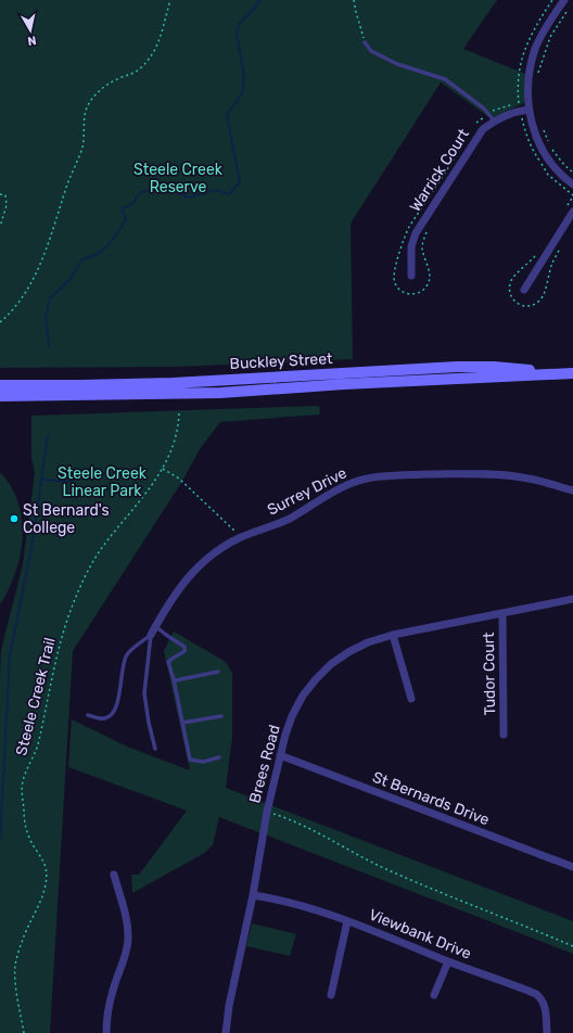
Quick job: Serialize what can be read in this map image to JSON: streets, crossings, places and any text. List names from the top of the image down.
{
  "streets": {
    "main road": ["Buckley Street"],
    "street": [
      "Warrick Court",
      "Surrey Drive",
      "Tudor Court",
      "Brees Road",
      "St Bernards Drive",
      "Viewbank Drive"
    ],
    "path": ["Steele Creek Trail"]
  },
  "crossings": [
    ["Tudor Court", "Brees Road"],
    ["Brees Road", "St Bernards Drive"],
    ["Brees Road", "Viewbank Drive"]
  ],
  "parks": ["Steele Creek Reserve", "Steele Creek Linear Park"],
  "places": ["St Bernard's College"],
  "north": "bottom"
}
